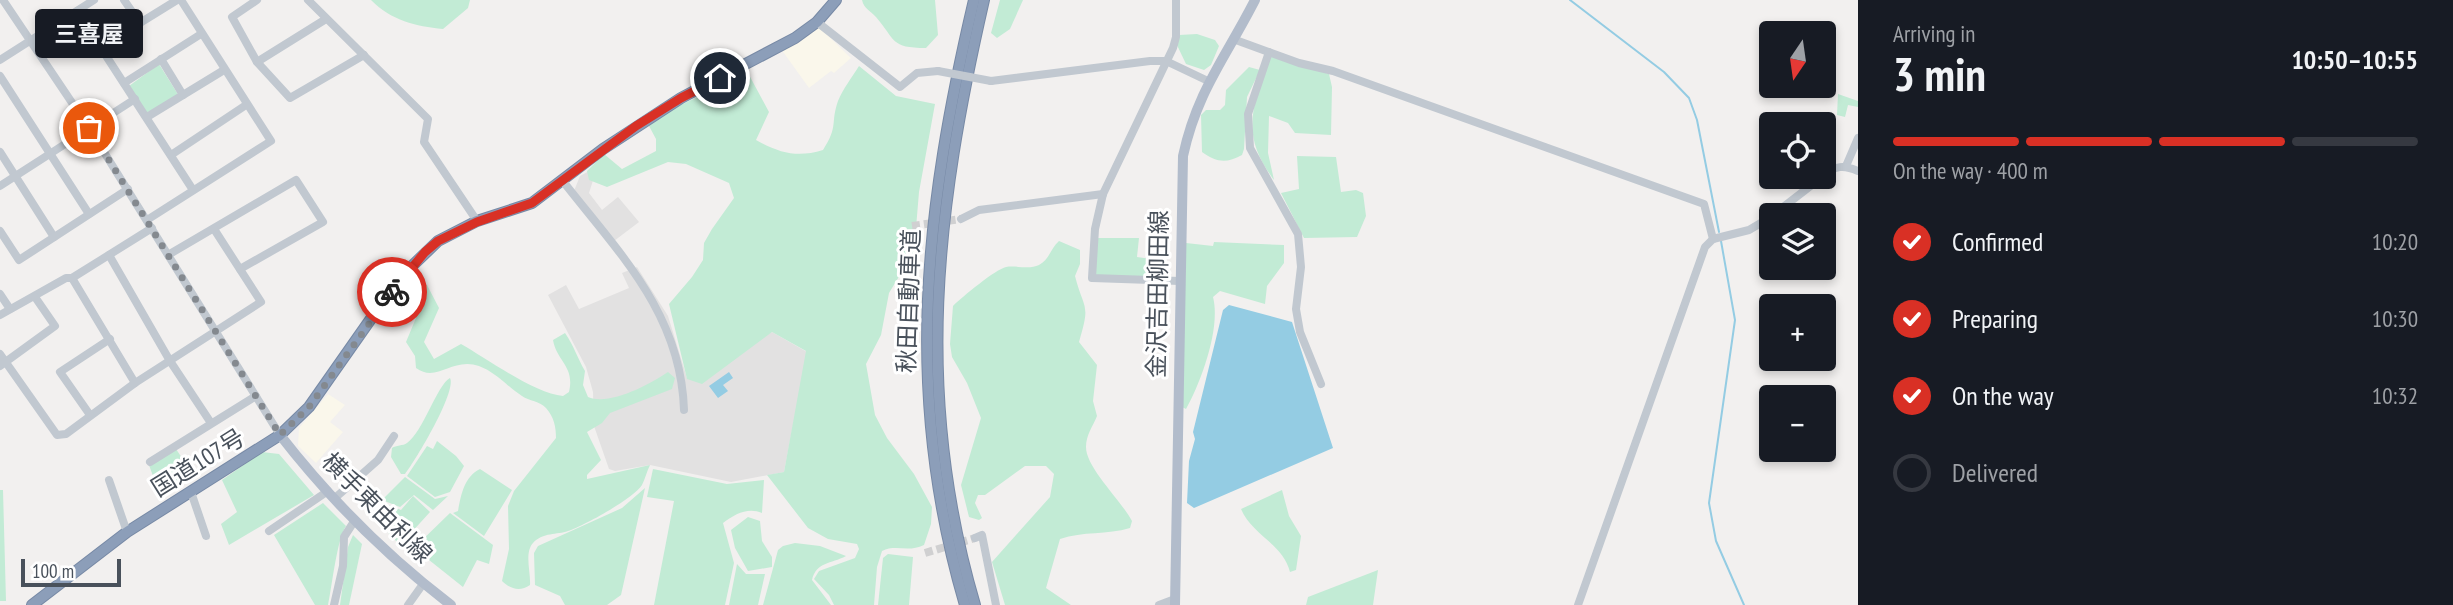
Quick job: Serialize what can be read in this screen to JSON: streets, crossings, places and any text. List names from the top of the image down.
{
  "streets": {
    "highway": ["秋田自動車道", "国道107号"],
    "main road": ["金沢吉田柳田線", "横手東由利線"]
  },
  "crossings": [
    ["国道107号", "横手東由利線"]
  ],
  "places": ["三喜屋"],
  "scale_bar": "100 m",
  "north": "bottom",
  "page": {
    "heading": ["3 min", "Arriving in", "10:50–10:55"],
    "bubble": "三喜屋",
    "map_buttons": ["+", "−"],
    "bar": "On the way · 400 m",
    "list": [
      ["Confirmed", "10:20"],
      ["Preparing", "10:30"],
      ["On the way", "10:32"],
      "Delivered"
    ],
    "scale": "100 m"
  }
}
